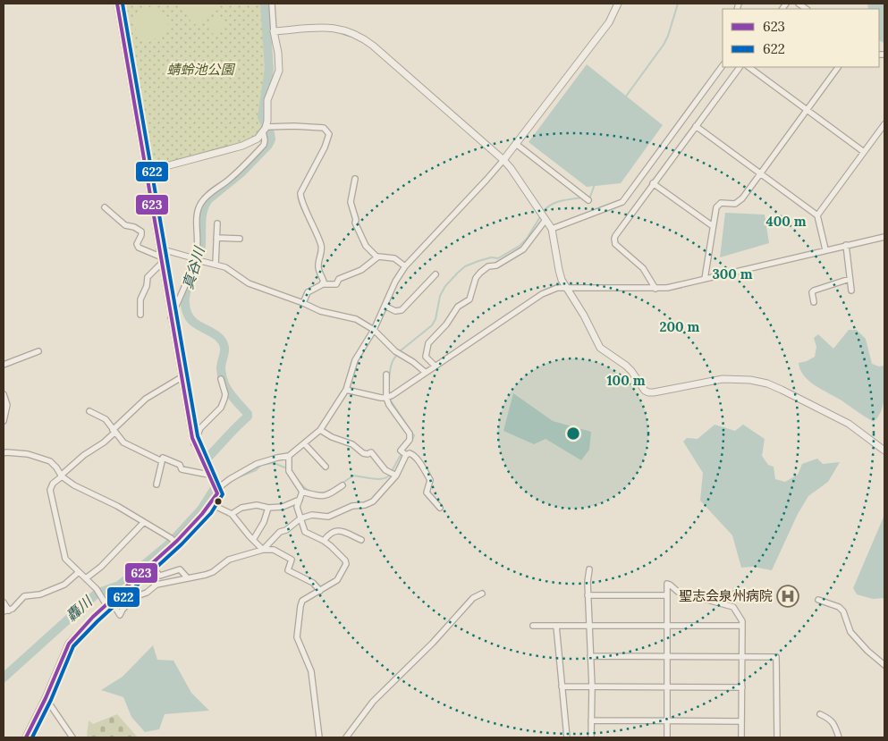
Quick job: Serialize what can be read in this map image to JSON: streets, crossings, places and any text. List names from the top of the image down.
{
  "water": ["真谷川", "轟川"],
  "parks": ["蜻蛉池公園"],
  "places": {
    "hospital": ["聖志会泉州病院"]
  },
  "lines": ["transit line 623", "transit line 622"],
  "legend": ["623", "622"],
  "rings": [
    "400 m",
    "300 m",
    "200 m",
    "100 m"
  ]
}
